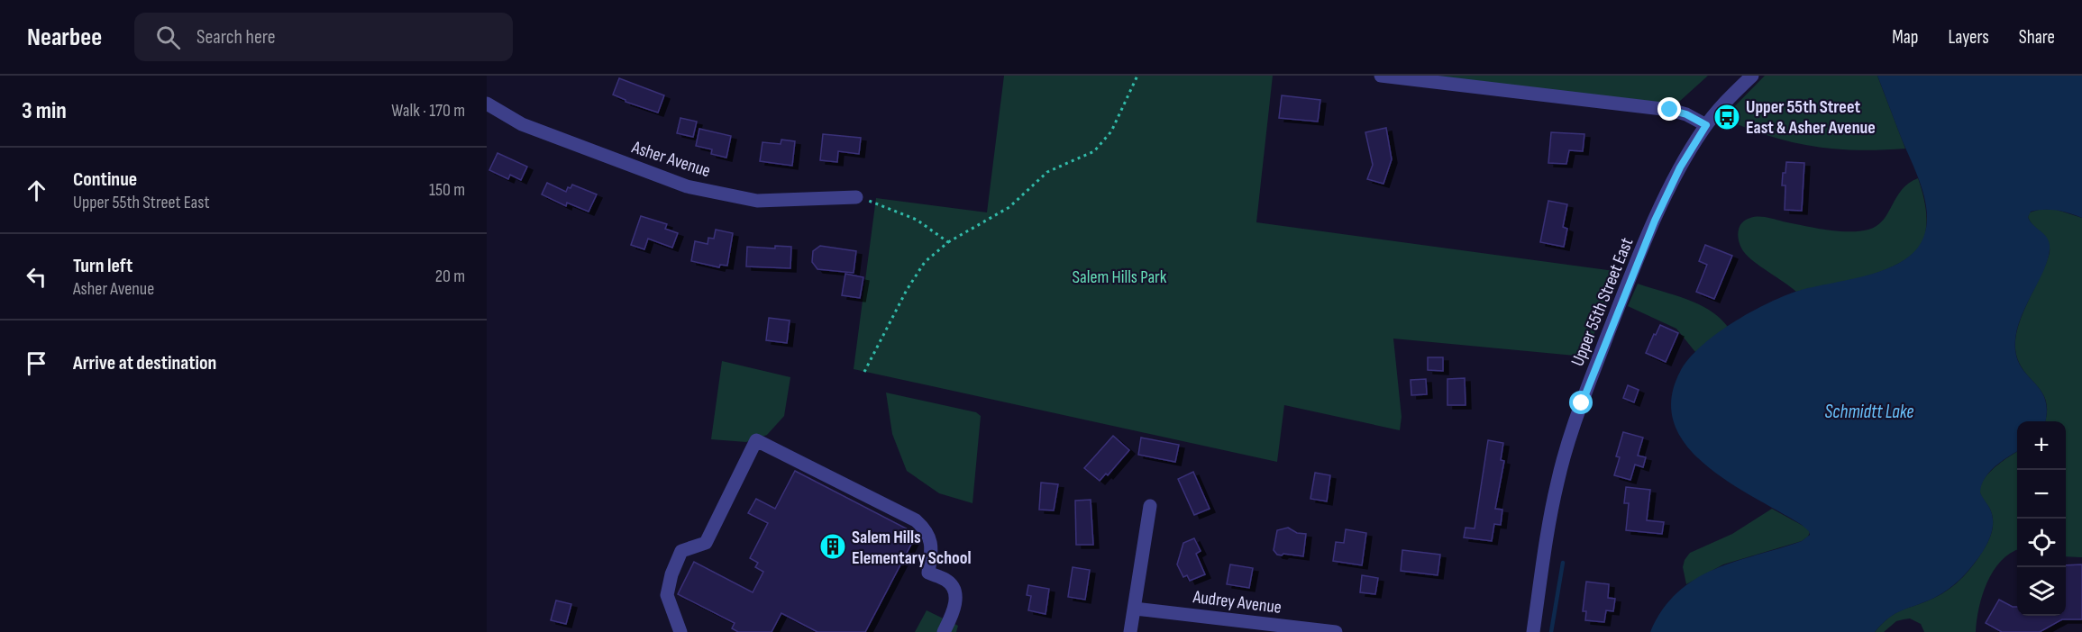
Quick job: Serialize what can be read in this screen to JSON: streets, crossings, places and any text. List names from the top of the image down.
{
  "streets": {
    "street": ["Asher Avenue", "Upper 55th Street East", "Audrey Avenue"]
  },
  "water": ["Schmidtt Lake"],
  "parks": ["Salem Hills Park"],
  "places": {
    "bus stop": ["Upper 55th Street East & Asher Avenue"],
    "building": ["Salem Hills Elementary School"]
  },
  "page": {
    "header": "Nearbee",
    "search": "Search here",
    "nav": ["Map", "Layers", "Share"],
    "heading": ["3 min", "Walk · 170 m"],
    "list": [
      ["Continue", "Upper 55th Street East", "150 m"],
      ["Turn left", "Asher Avenue", "20 m"],
      "Arrive at destination"
    ],
    "map_buttons": ["+", "−"]
  }
}
